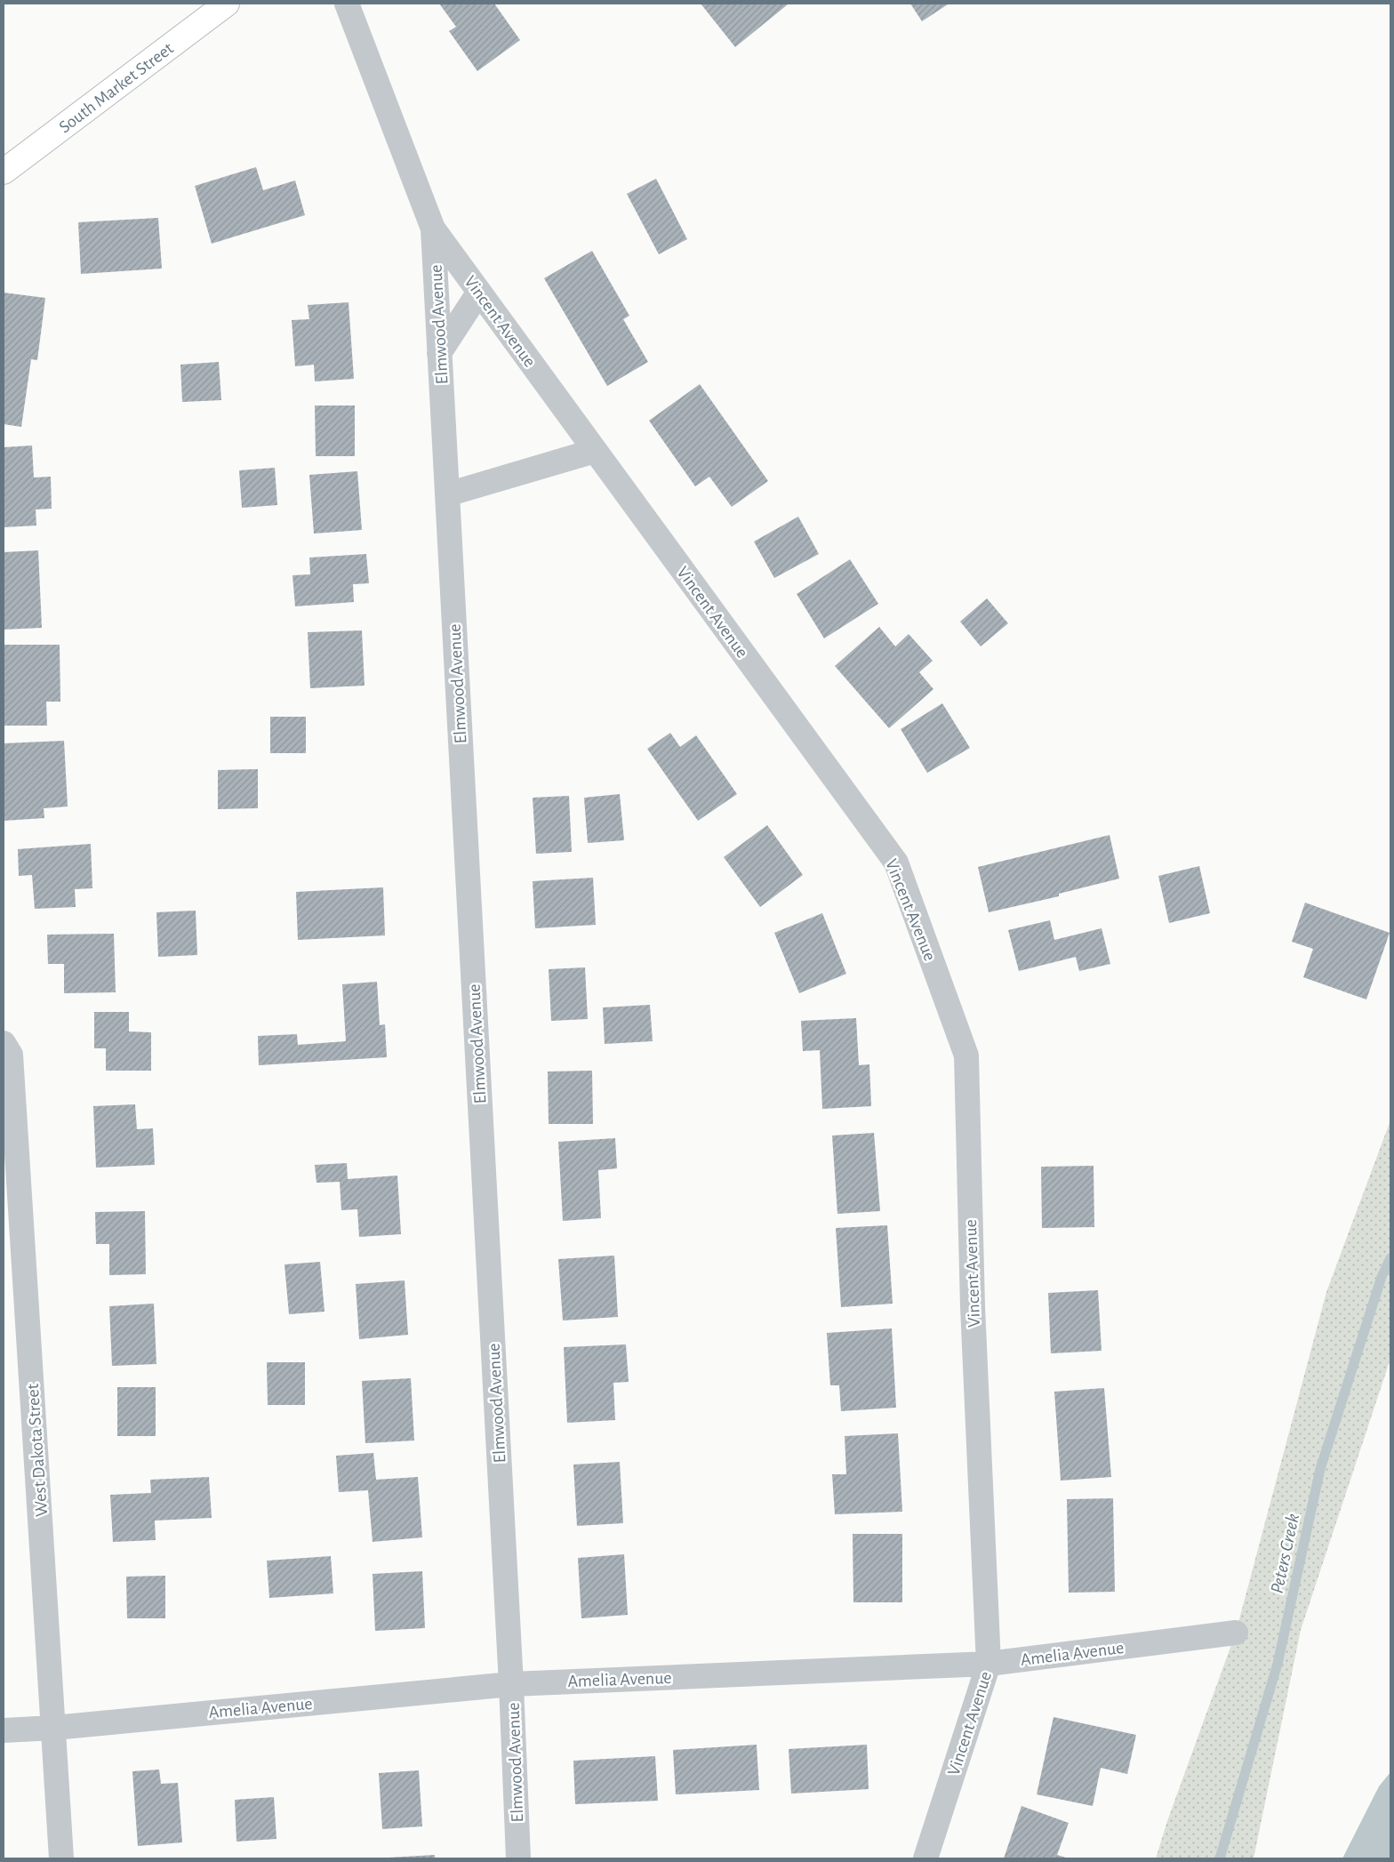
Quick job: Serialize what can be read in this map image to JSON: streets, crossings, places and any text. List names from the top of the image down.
{
  "streets": {
    "main road": ["South Market Street"],
    "street": [
      "Vincent Avenue",
      "Elmwood Avenue",
      "West Dakota Street",
      "Amelia Avenue"
    ]
  },
  "crossings": [
    ["Vincent Avenue", "Elmwood Avenue"],
    ["Vincent Avenue", "Amelia Avenue"],
    ["Elmwood Avenue", "Amelia Avenue"],
    ["West Dakota Street", "Amelia Avenue"]
  ],
  "water": ["Peters Creek"]
}
